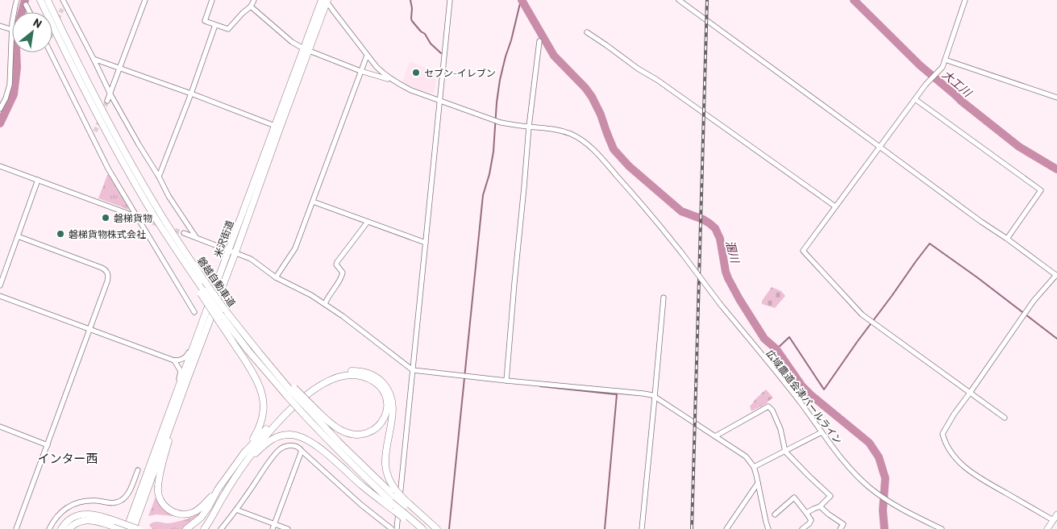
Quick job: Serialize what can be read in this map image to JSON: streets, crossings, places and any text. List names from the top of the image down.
{
  "streets": {
    "highway": ["米沢街道", "磐越自動車道"],
    "street": ["広域農道会津パールライン"]
  },
  "districts": ["インター西"],
  "water": ["大工川", "溷川"],
  "places": ["セブン-イレブン", "磐梯貨物", "磐梯貨物株式会社"],
  "north": "top right"
}
